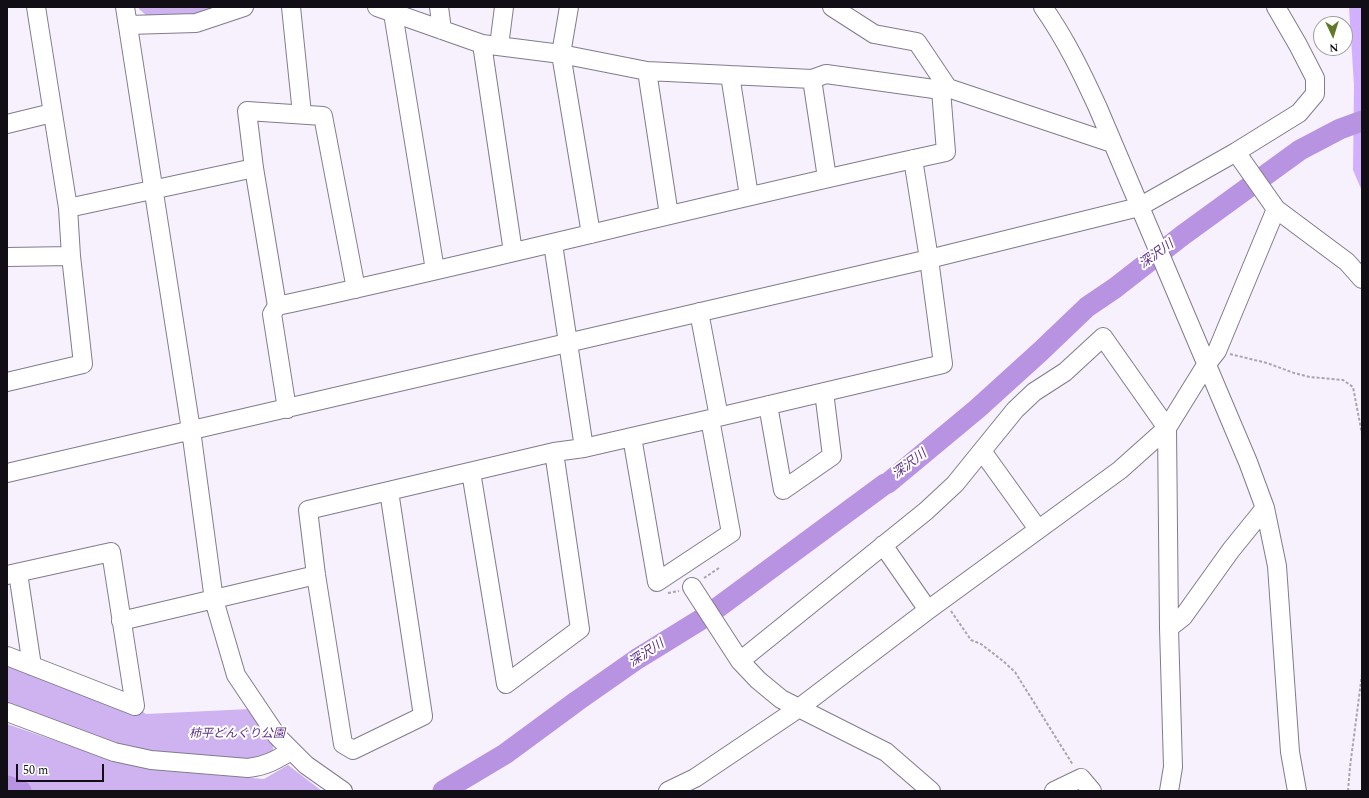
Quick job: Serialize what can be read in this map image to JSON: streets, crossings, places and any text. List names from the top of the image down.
{
  "water": ["深沢川"],
  "parks": ["柿平どんぐり公園"],
  "scale_bar": "50 m",
  "north": "bottom"
}
